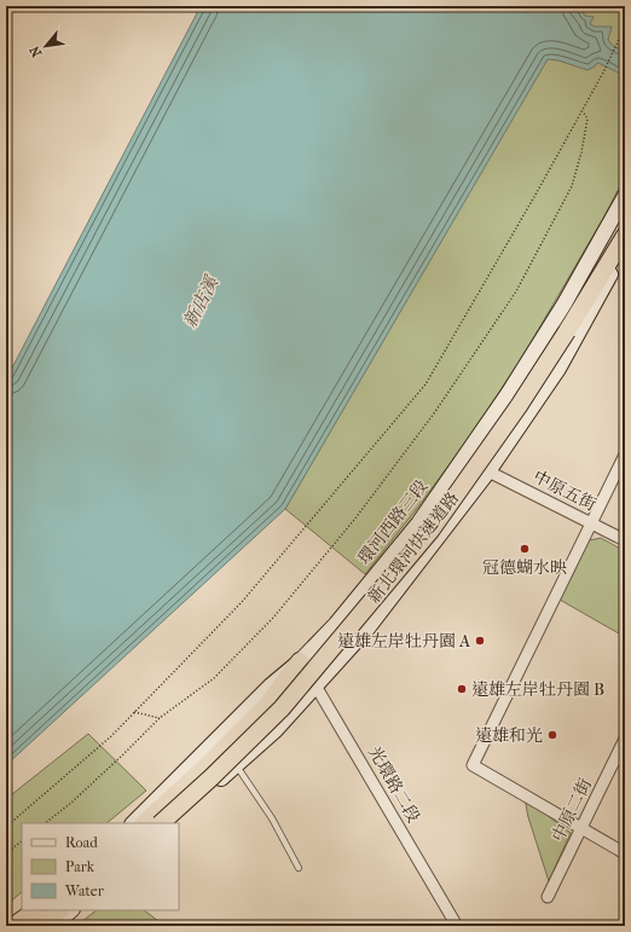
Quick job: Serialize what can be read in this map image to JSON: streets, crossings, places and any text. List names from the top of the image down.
{
  "streets": {
    "highway": ["新北環河快速道路"],
    "main road": ["環河西路三段"],
    "street": ["中原五街", "光環路二段", "中原二街"]
  },
  "crossings": [
    ["環河西路三段", "光環路二段"]
  ],
  "water": ["新店溪"],
  "places": [
    "冠德蝴水映",
    "遠雄左岸牡丹園 A",
    "遠雄左岸牡丹園 B",
    "遠雄和光"
  ],
  "legend": ["Road", "Park", "Water"],
  "north": "bottom left"
}
